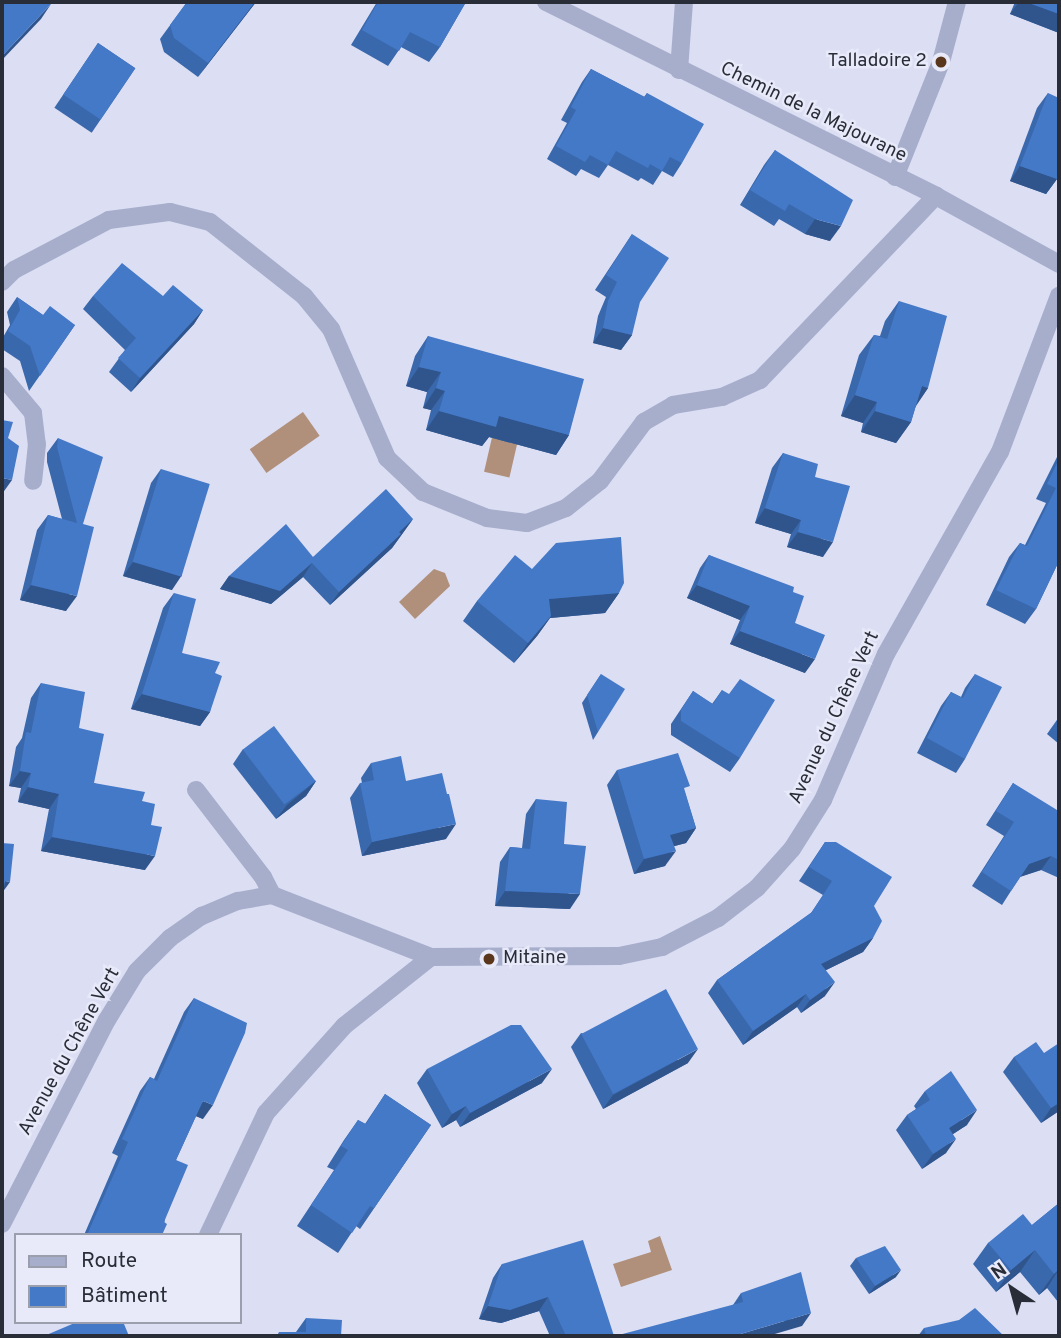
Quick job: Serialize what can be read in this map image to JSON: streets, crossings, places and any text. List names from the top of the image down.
{
  "streets": {
    "street": ["Chemin de la Majourane", "Avenue du Chêne Vert"]
  },
  "places": ["Talladoire 2", "Mitaine"],
  "legend": ["Route", "Bâtiment"],
  "north": "top left"
}
